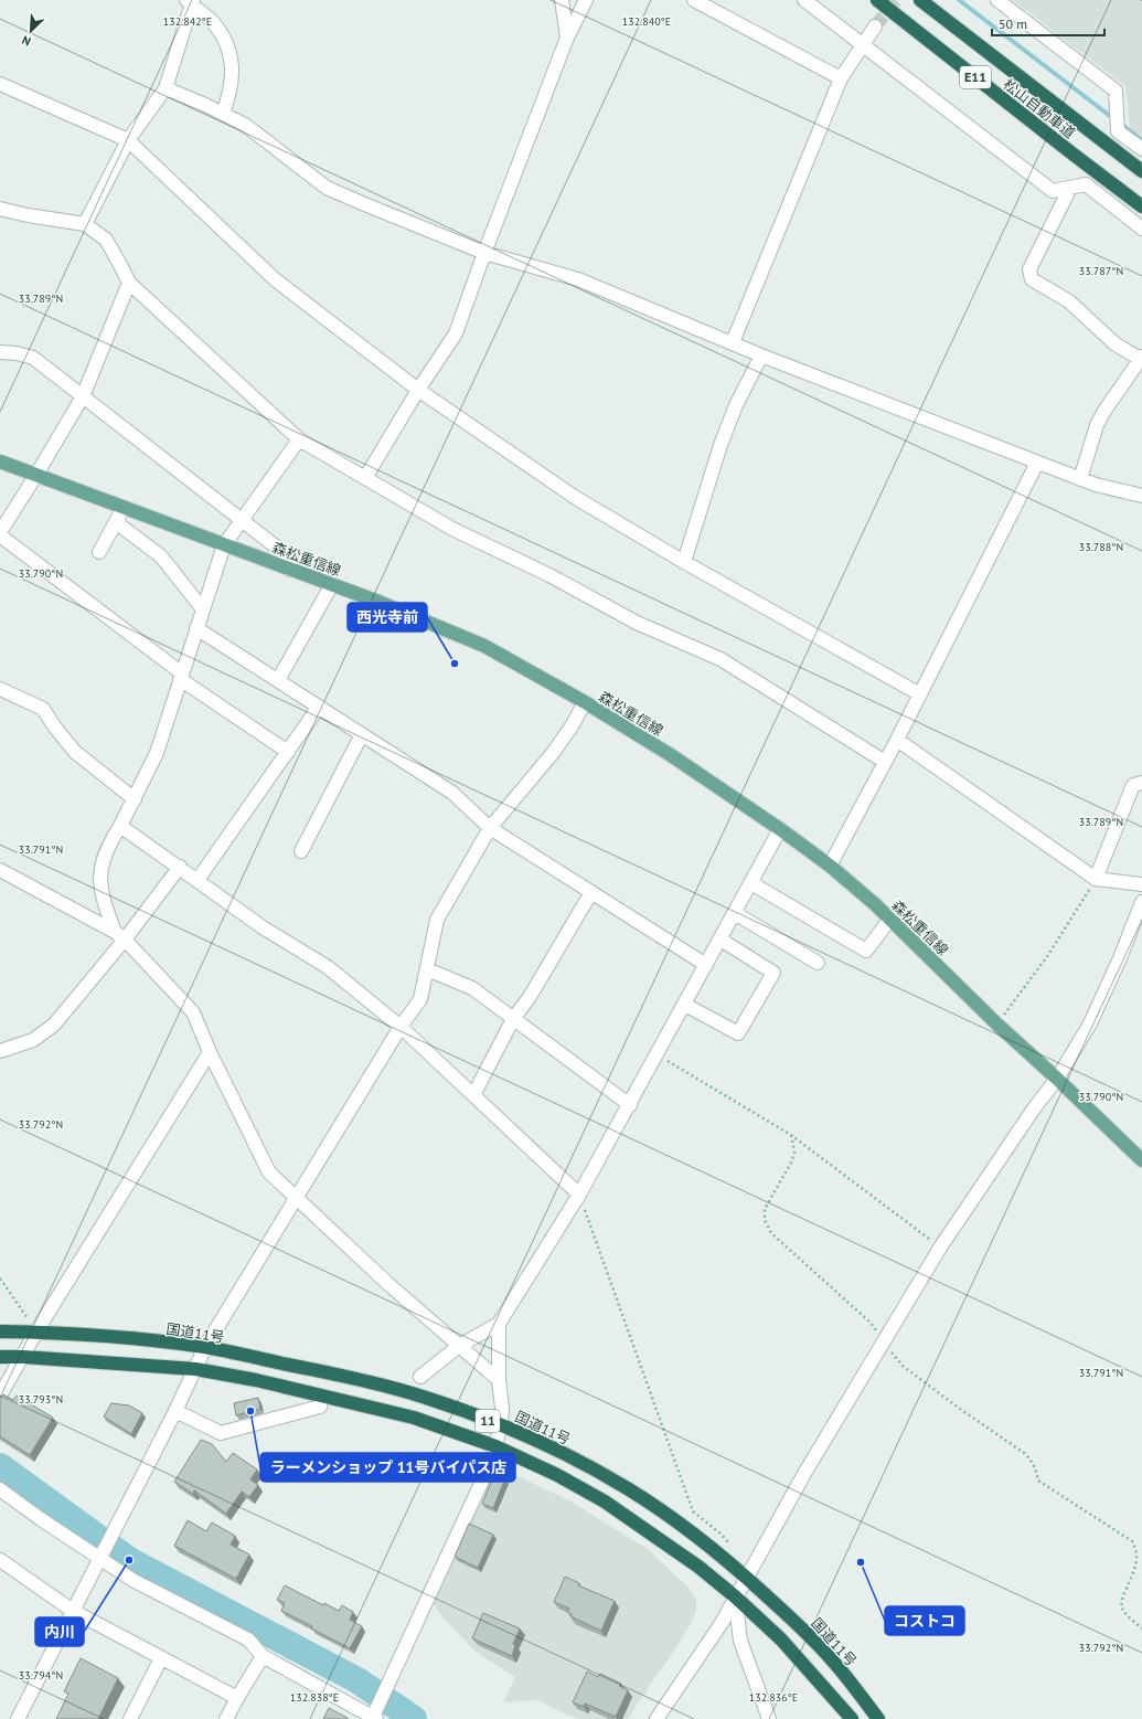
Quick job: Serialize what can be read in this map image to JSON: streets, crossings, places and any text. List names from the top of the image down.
{
  "streets": {
    "highway": [
      "E11",
      "松山自動車道",
      "国道11号",
      "11"
    ],
    "main road": ["森松重信線"]
  },
  "places": [
    "西光寺前",
    "ラーメンショップ 11号バイパス店",
    "内川",
    "コストコ"
  ],
  "scale_bar": "50 m",
  "north": "bottom left",
  "coordinates": [
    "132.842°E",
    "132.840°E",
    "33.787°N",
    "33.789°N",
    "33.788°N",
    "33.790°N",
    "33.791°N",
    "33.792°N",
    "33.793°N",
    "33.794°N",
    "132.838°E",
    "132.836°E"
  ]
}
